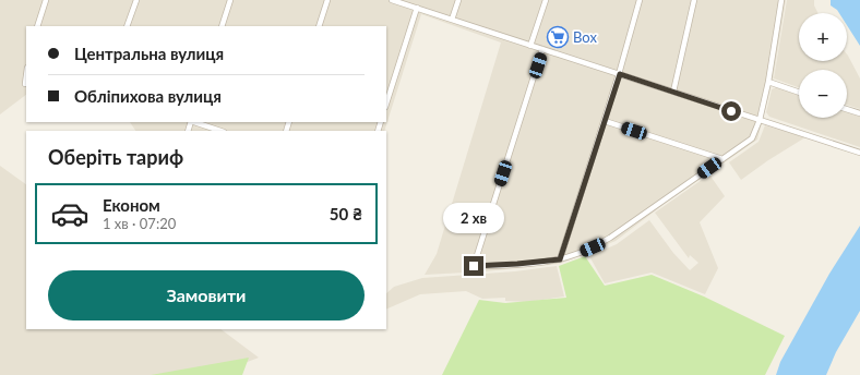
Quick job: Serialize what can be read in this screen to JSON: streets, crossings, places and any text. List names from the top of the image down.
{
  "places": {
    "supermarket": ["Box"]
  },
  "page": {
    "map_buttons": ["+", "−"],
    "banner": ["Центральна вулиця", "Обліпихова вулиця"],
    "heading": "Оберіть тариф",
    "list": [
      {
        "name": "Економ",
        "note": "1 хв · 07:20",
        "value": "50 ₴"
      }
    ],
    "bubble": "2 хв",
    "buttons": "Замовити"
  }
}
